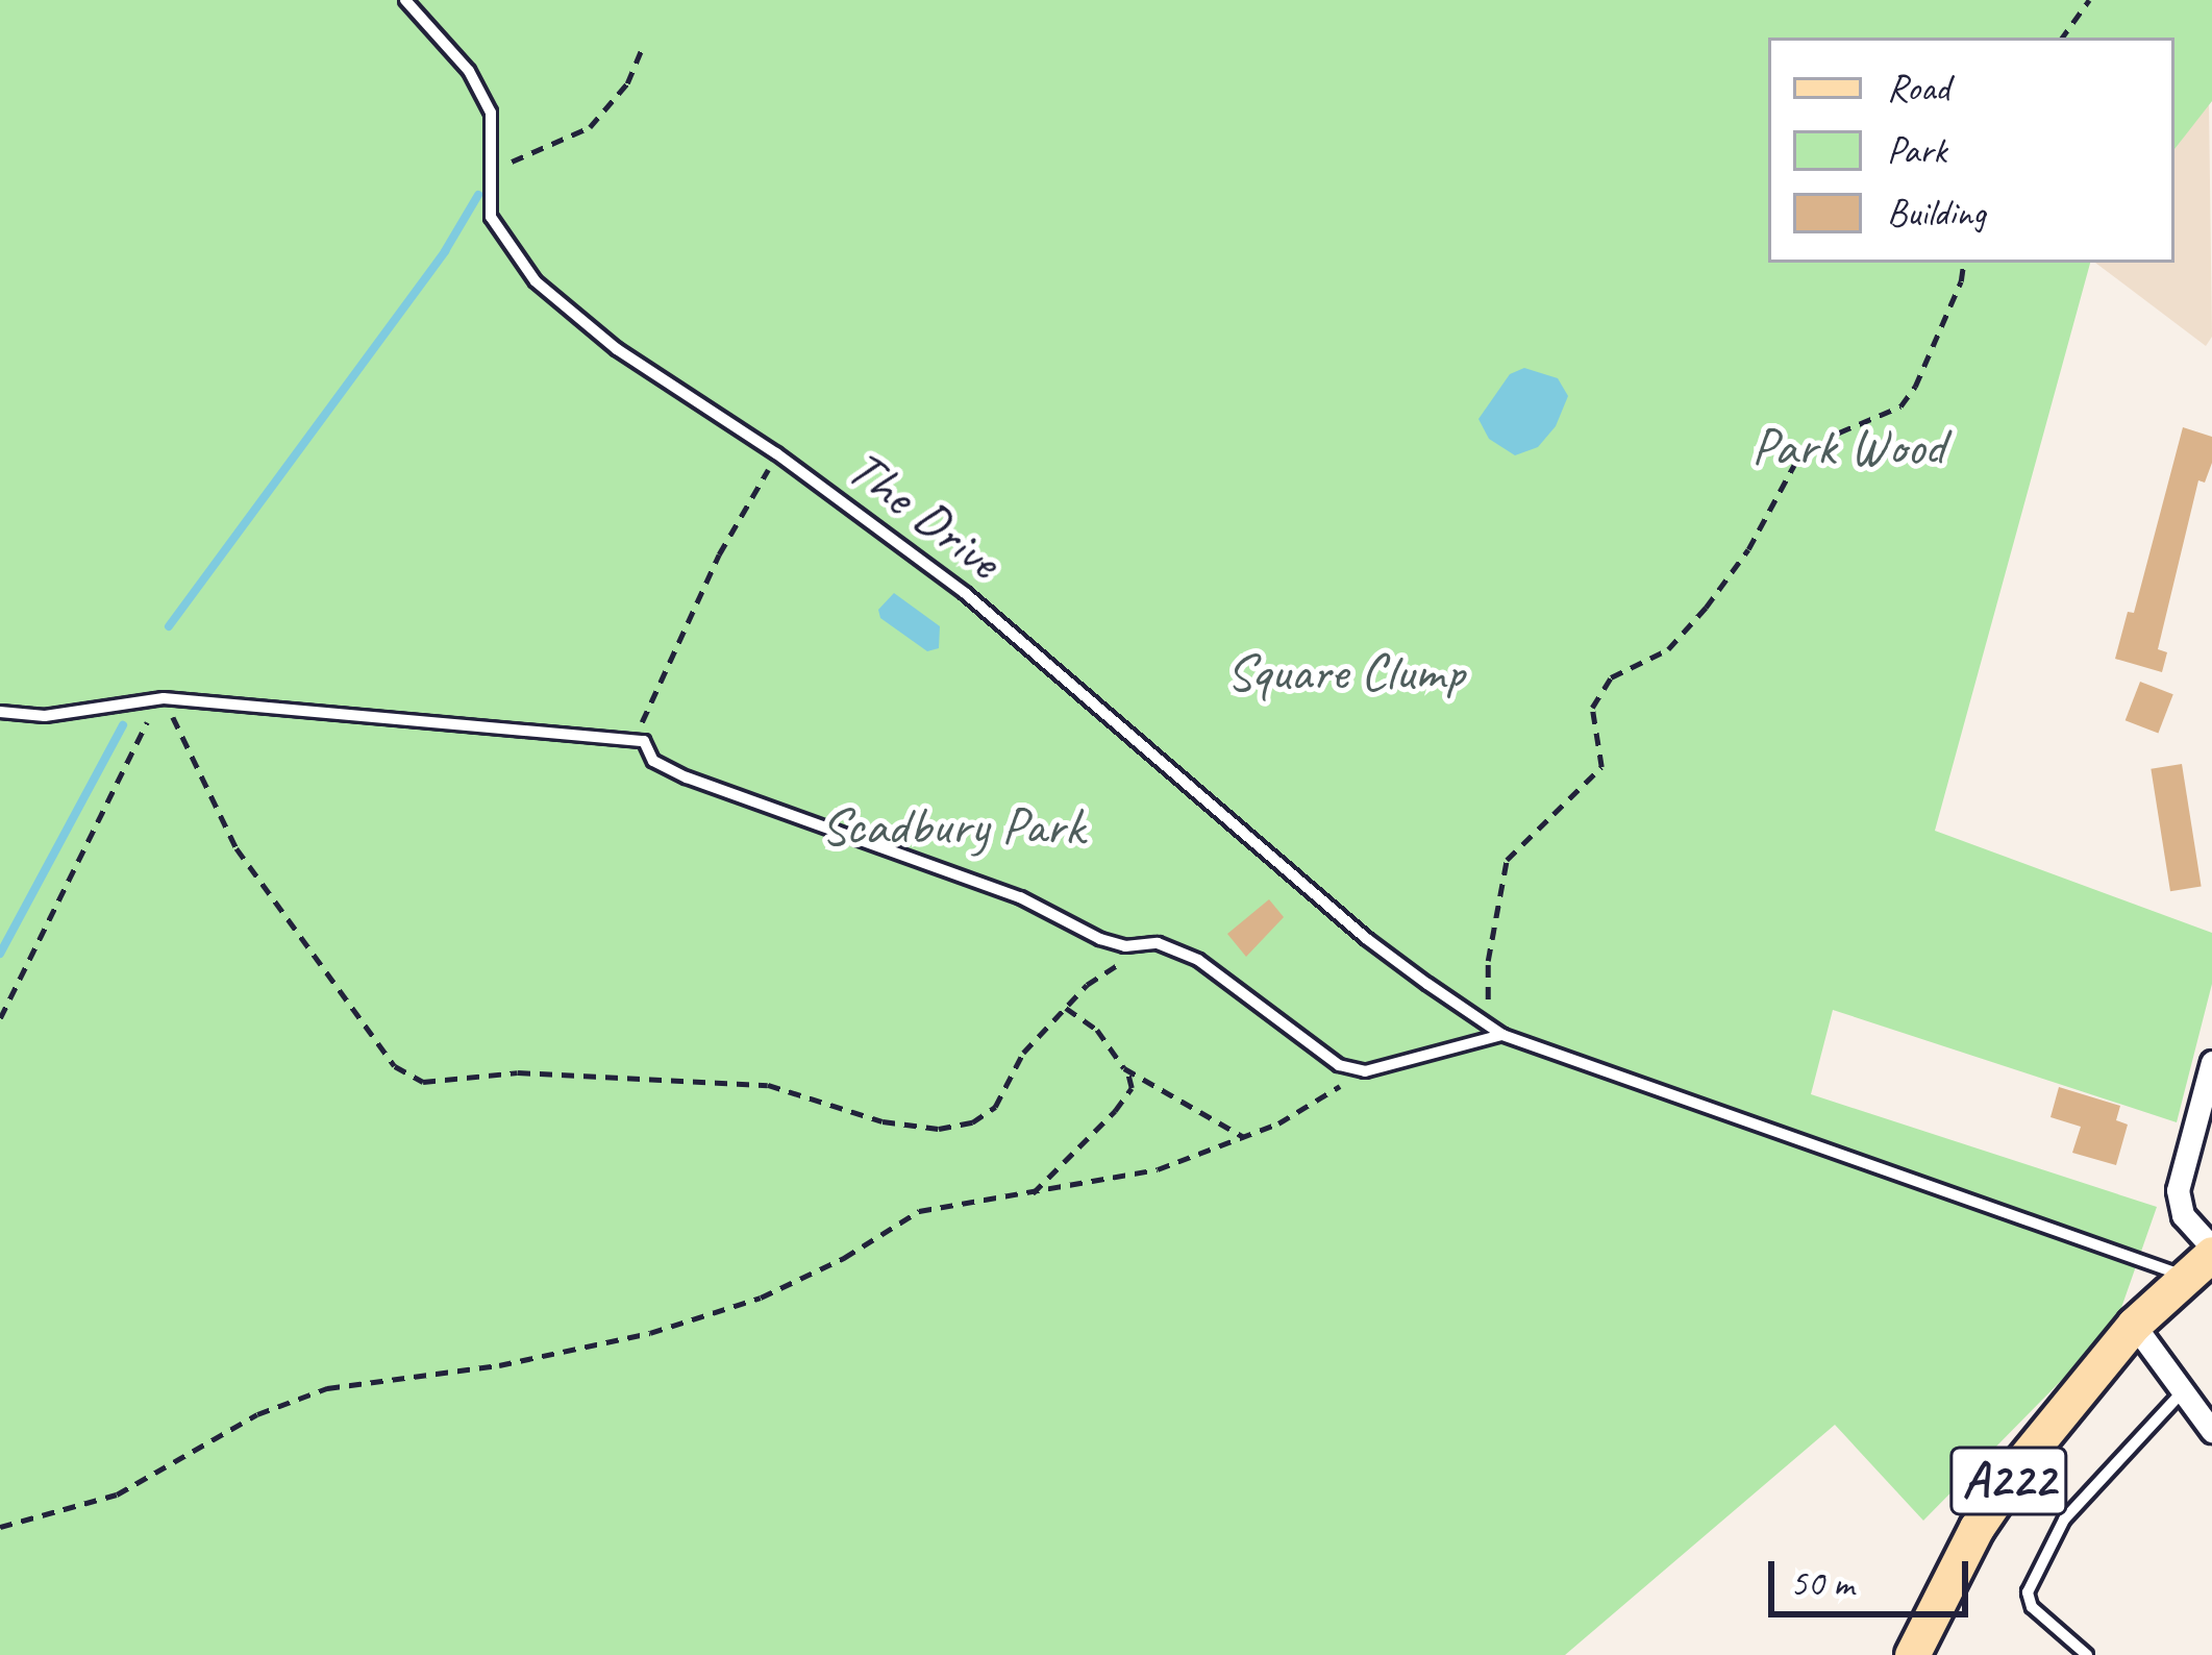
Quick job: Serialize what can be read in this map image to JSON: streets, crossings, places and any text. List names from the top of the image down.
{
  "streets": {
    "main road": ["A222"],
    "lane": ["The Drive"]
  },
  "crossings": [
    ["The Drive", "A222"]
  ],
  "parks": ["Park Wood", "Square Clump", "Scadbury Park"],
  "legend": ["Road", "Park", "Building"],
  "scale_bar": "50 m"
}
